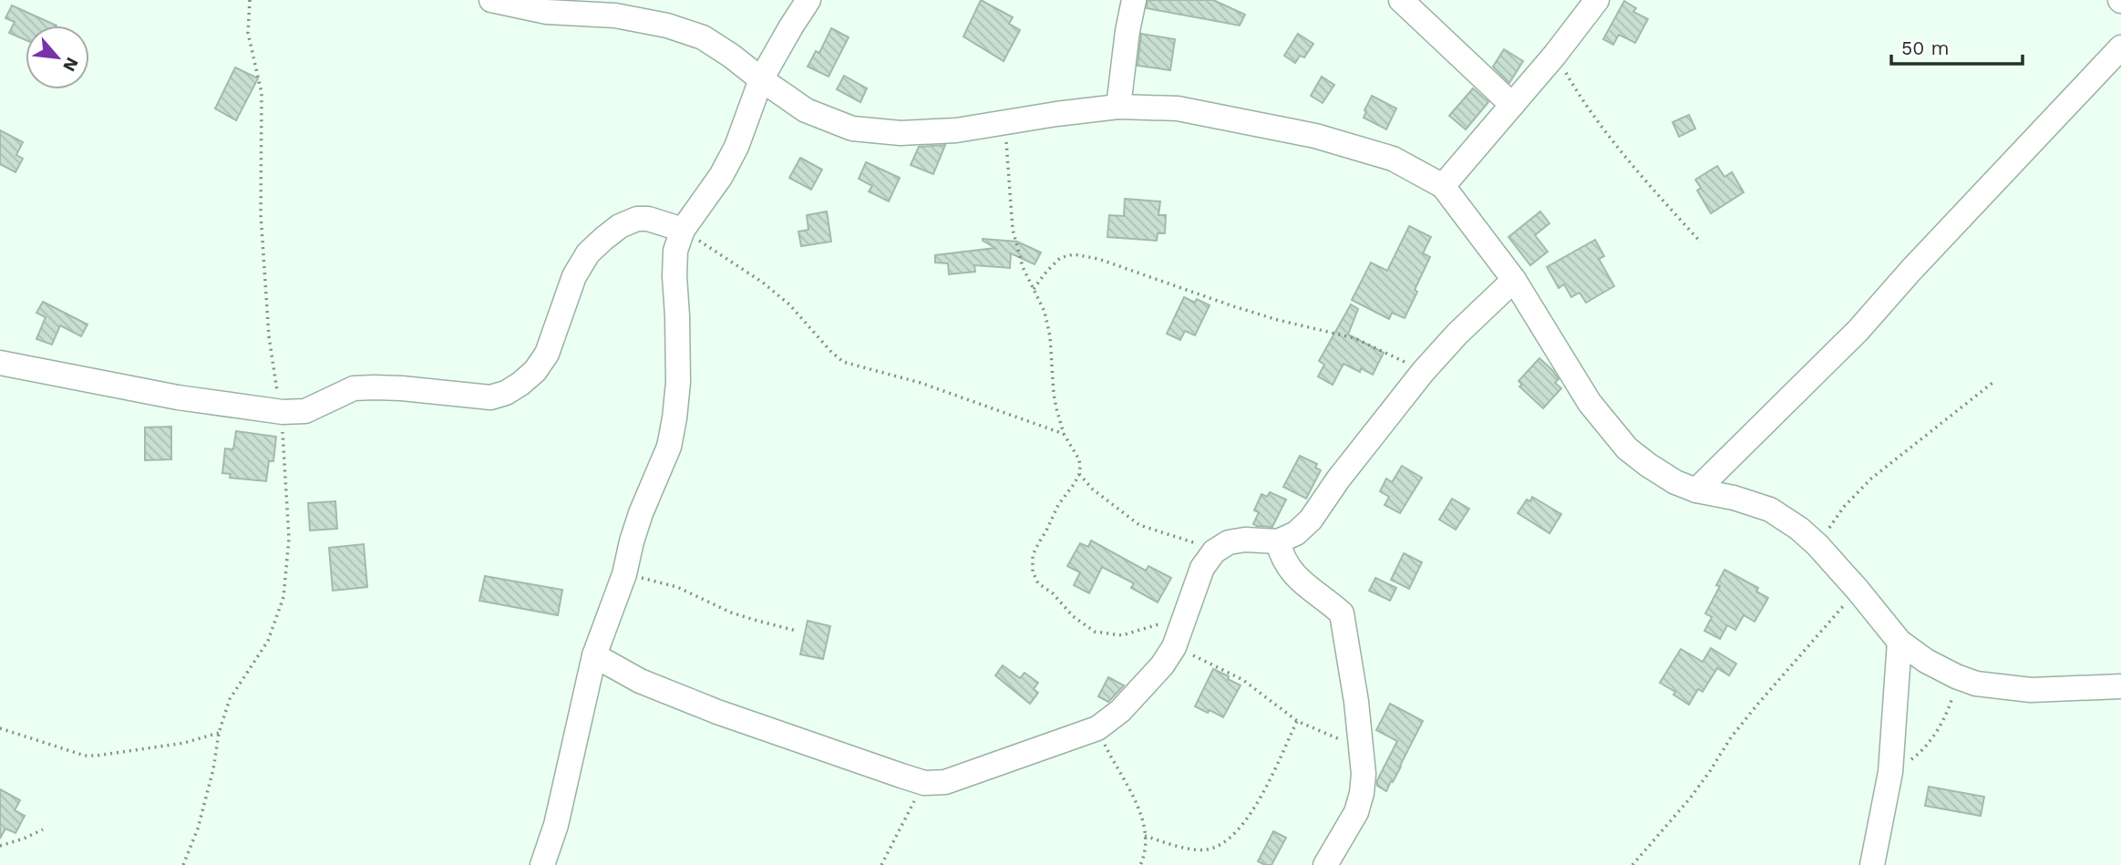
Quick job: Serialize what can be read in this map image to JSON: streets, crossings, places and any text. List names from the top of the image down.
{
  "scale_bar": "50 m",
  "north": "bottom right"
}
